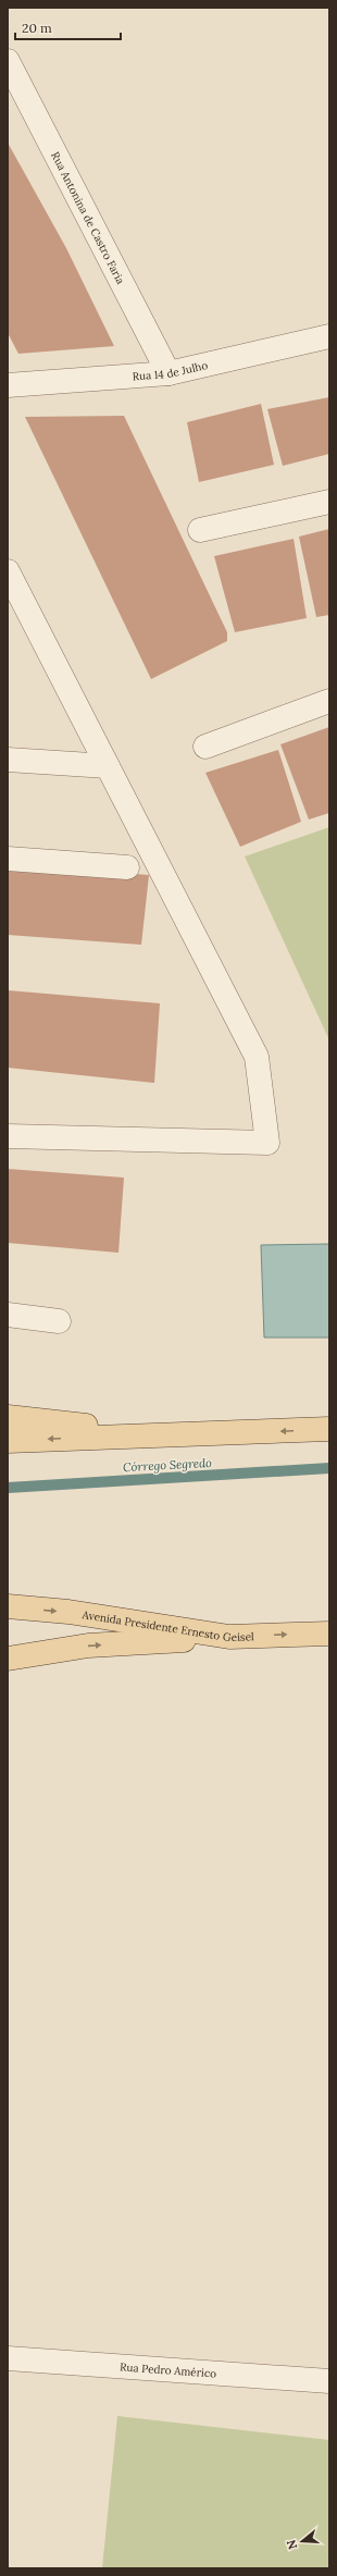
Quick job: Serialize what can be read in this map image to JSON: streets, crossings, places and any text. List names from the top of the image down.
{
  "streets": {
    "main road": ["Avenida Presidente Ernesto Geisel"],
    "street": ["Rua Antonina de Castro Faria", "Rua 14 de Julho", "Rua Pedro Américo"]
  },
  "crossings": [
    ["Rua Antonina de Castro Faria", "Rua 14 de Julho"]
  ],
  "water": ["Córrego Segredo"],
  "scale_bar": "20 m",
  "north": "left"
}
